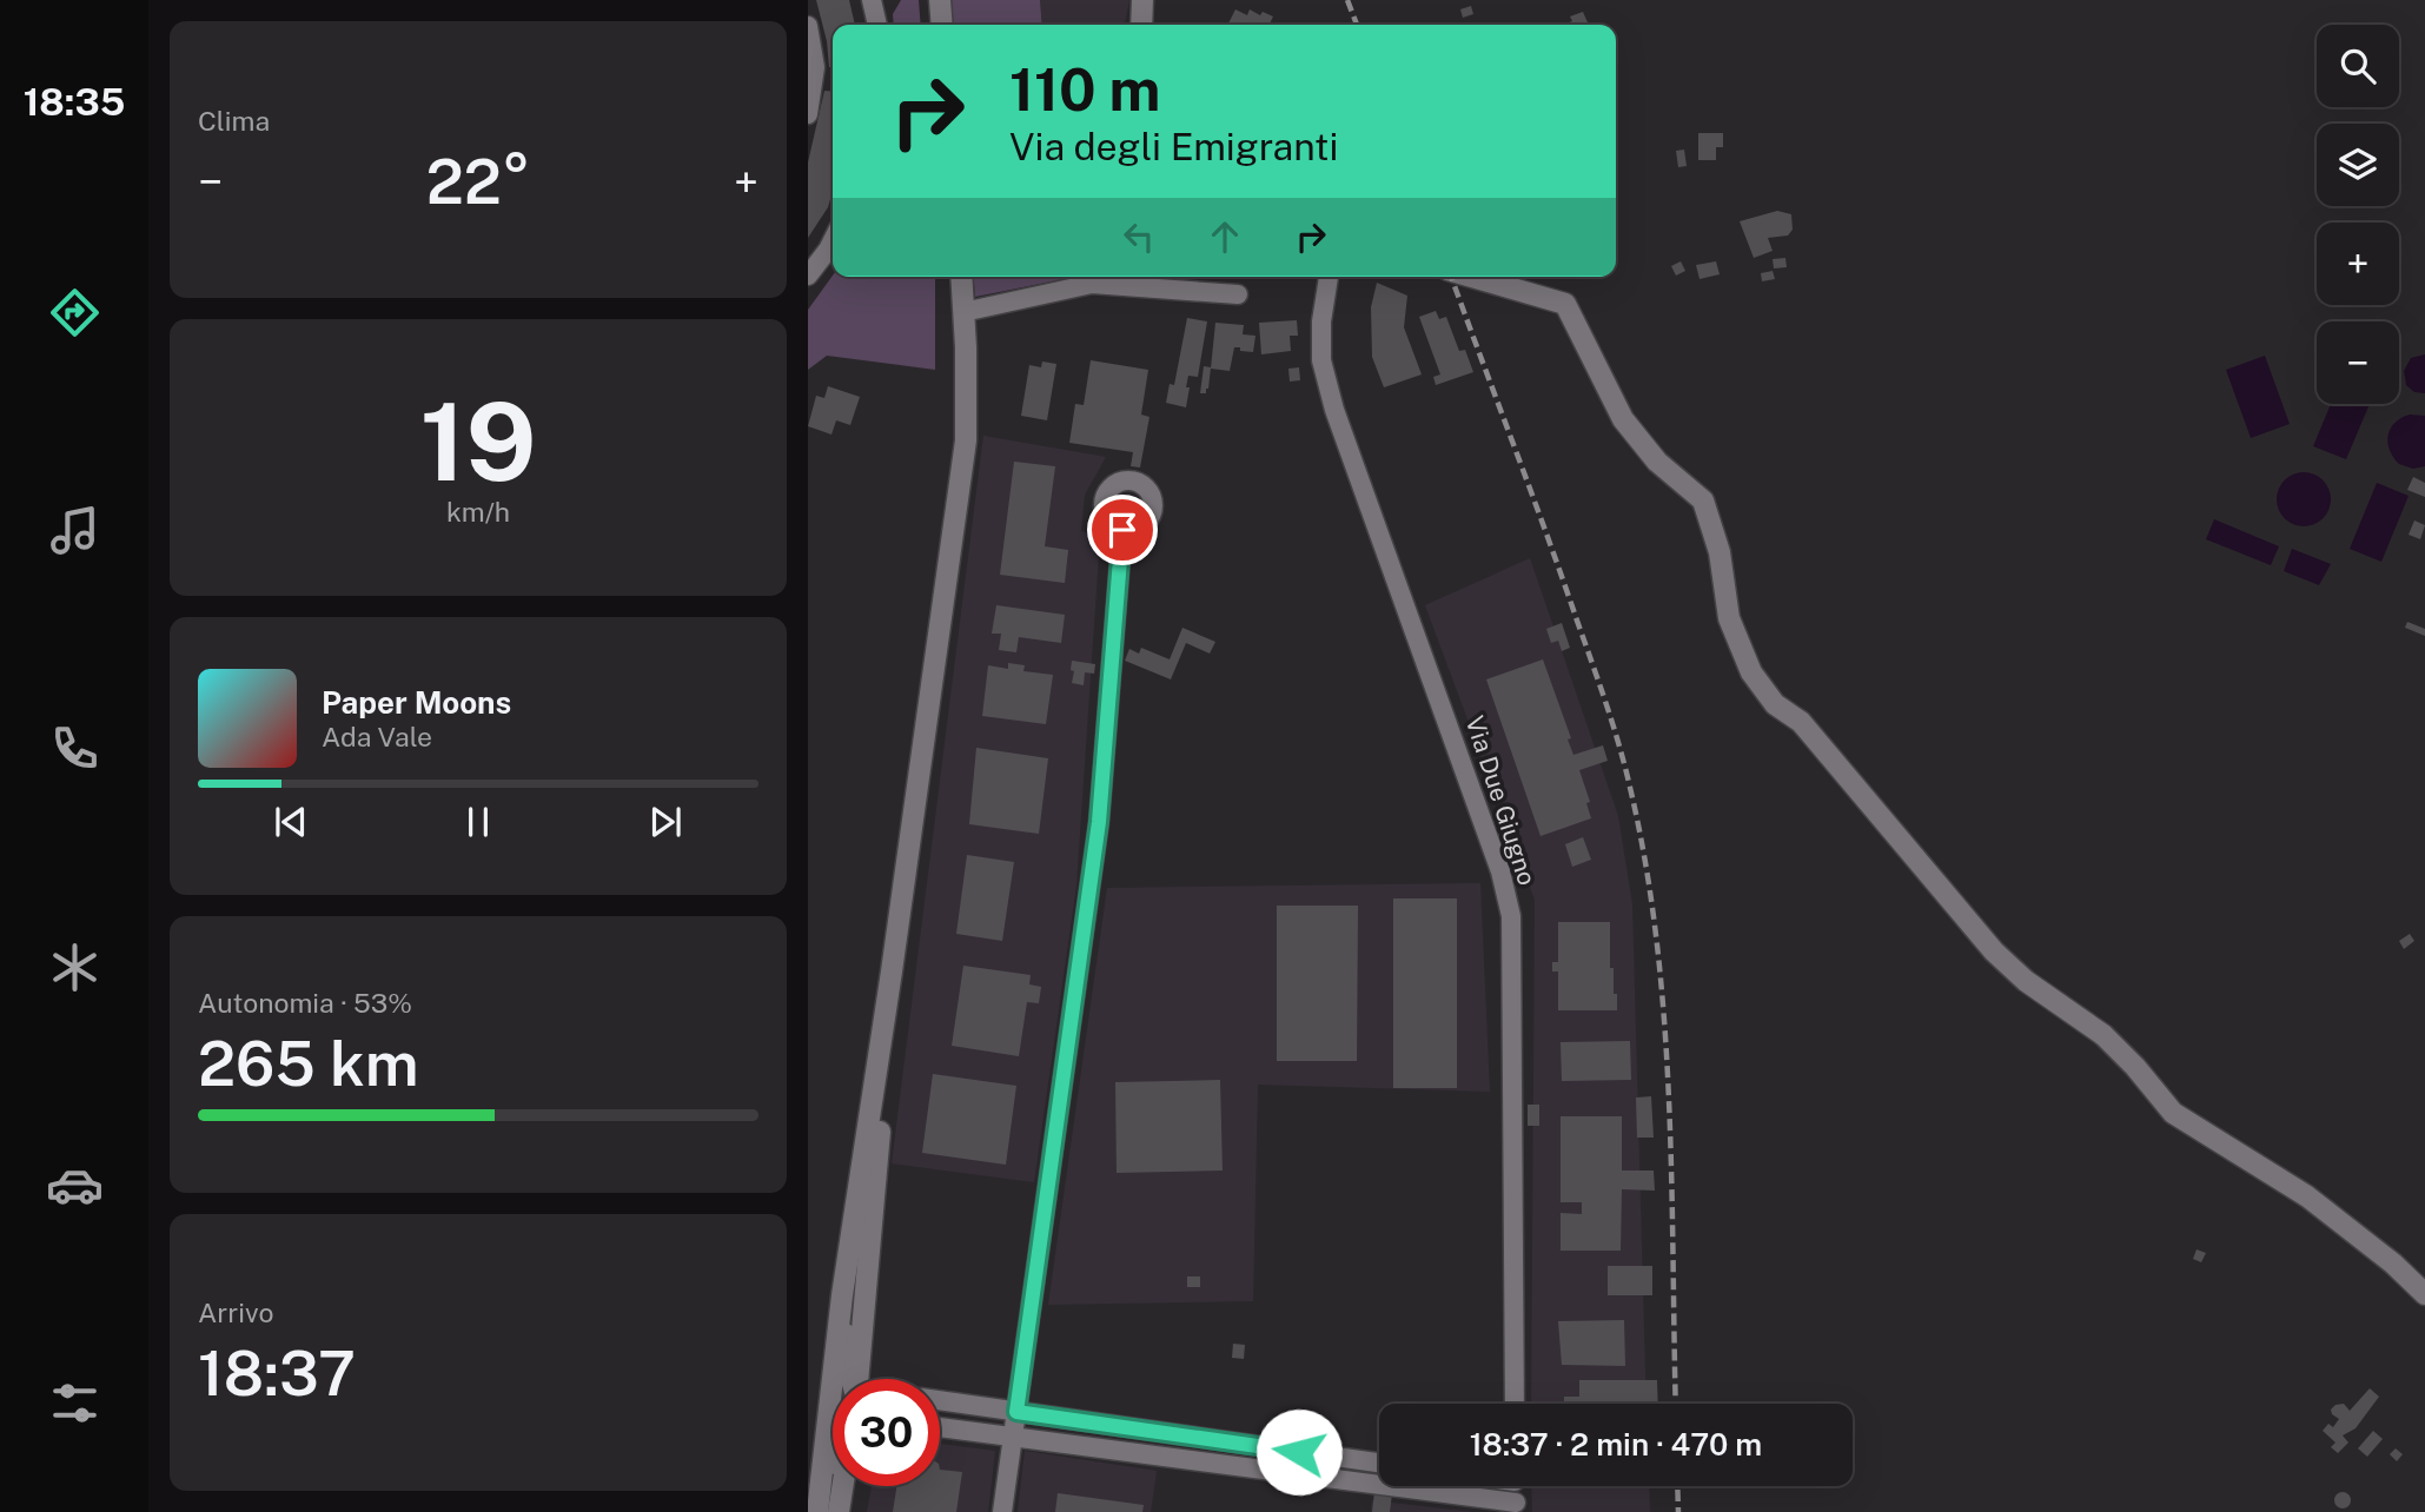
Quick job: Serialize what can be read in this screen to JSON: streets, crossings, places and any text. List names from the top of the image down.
{
  "streets": {
    "street": ["Via Due Giugno"]
  },
  "page": {
    "tabs": "18:35",
    "tile": [
      "Clima",
      ["19", "km/h"],
      ["Autonomia · 53%", "265 km"],
      ["Arrivo", "18:37"]
    ],
    "map_buttons": ["+", "−"],
    "turn": ["110 m", "Via degli Emigranti"],
    "heat": ["−", "22°", "+"],
    "song": ["Paper Moons", "Ada Vale"],
    "limit": "30",
    "trip": "18:37 · 2 min · 470 m"
  }
}
